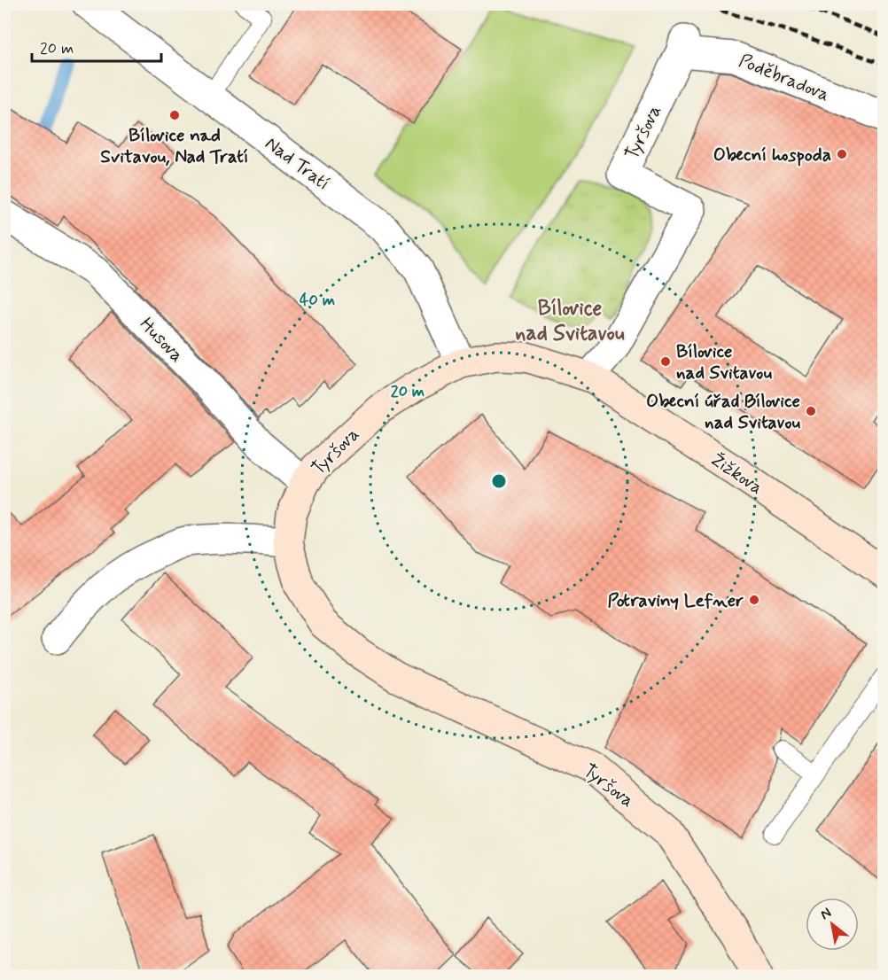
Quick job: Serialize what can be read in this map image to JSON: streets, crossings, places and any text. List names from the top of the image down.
{
  "streets": {
    "main road": ["Tyršova", "Žižkova"],
    "street": ["Poděbradova", "Nad Tratí", "Husova"]
  },
  "crossings": [
    ["Poděbradova", "Tyršova"],
    ["Tyršova", "Nad Tratí"],
    ["Tyršova", "Husova"],
    ["Tyršova", "Žižkova"]
  ],
  "districts": ["Bílovice nad Svitavou"],
  "places": [
    "Bílovice nad Svitavou, Nad Tratí",
    "Obecní hospoda",
    "Bílovice nad Svitavou",
    "Obecní úřad Bílovice nad Svitavou",
    "Potraviny Lefner"
  ],
  "scale_bar": "20 m",
  "north": "top left",
  "rings": ["40 m", "20 m"]
}
